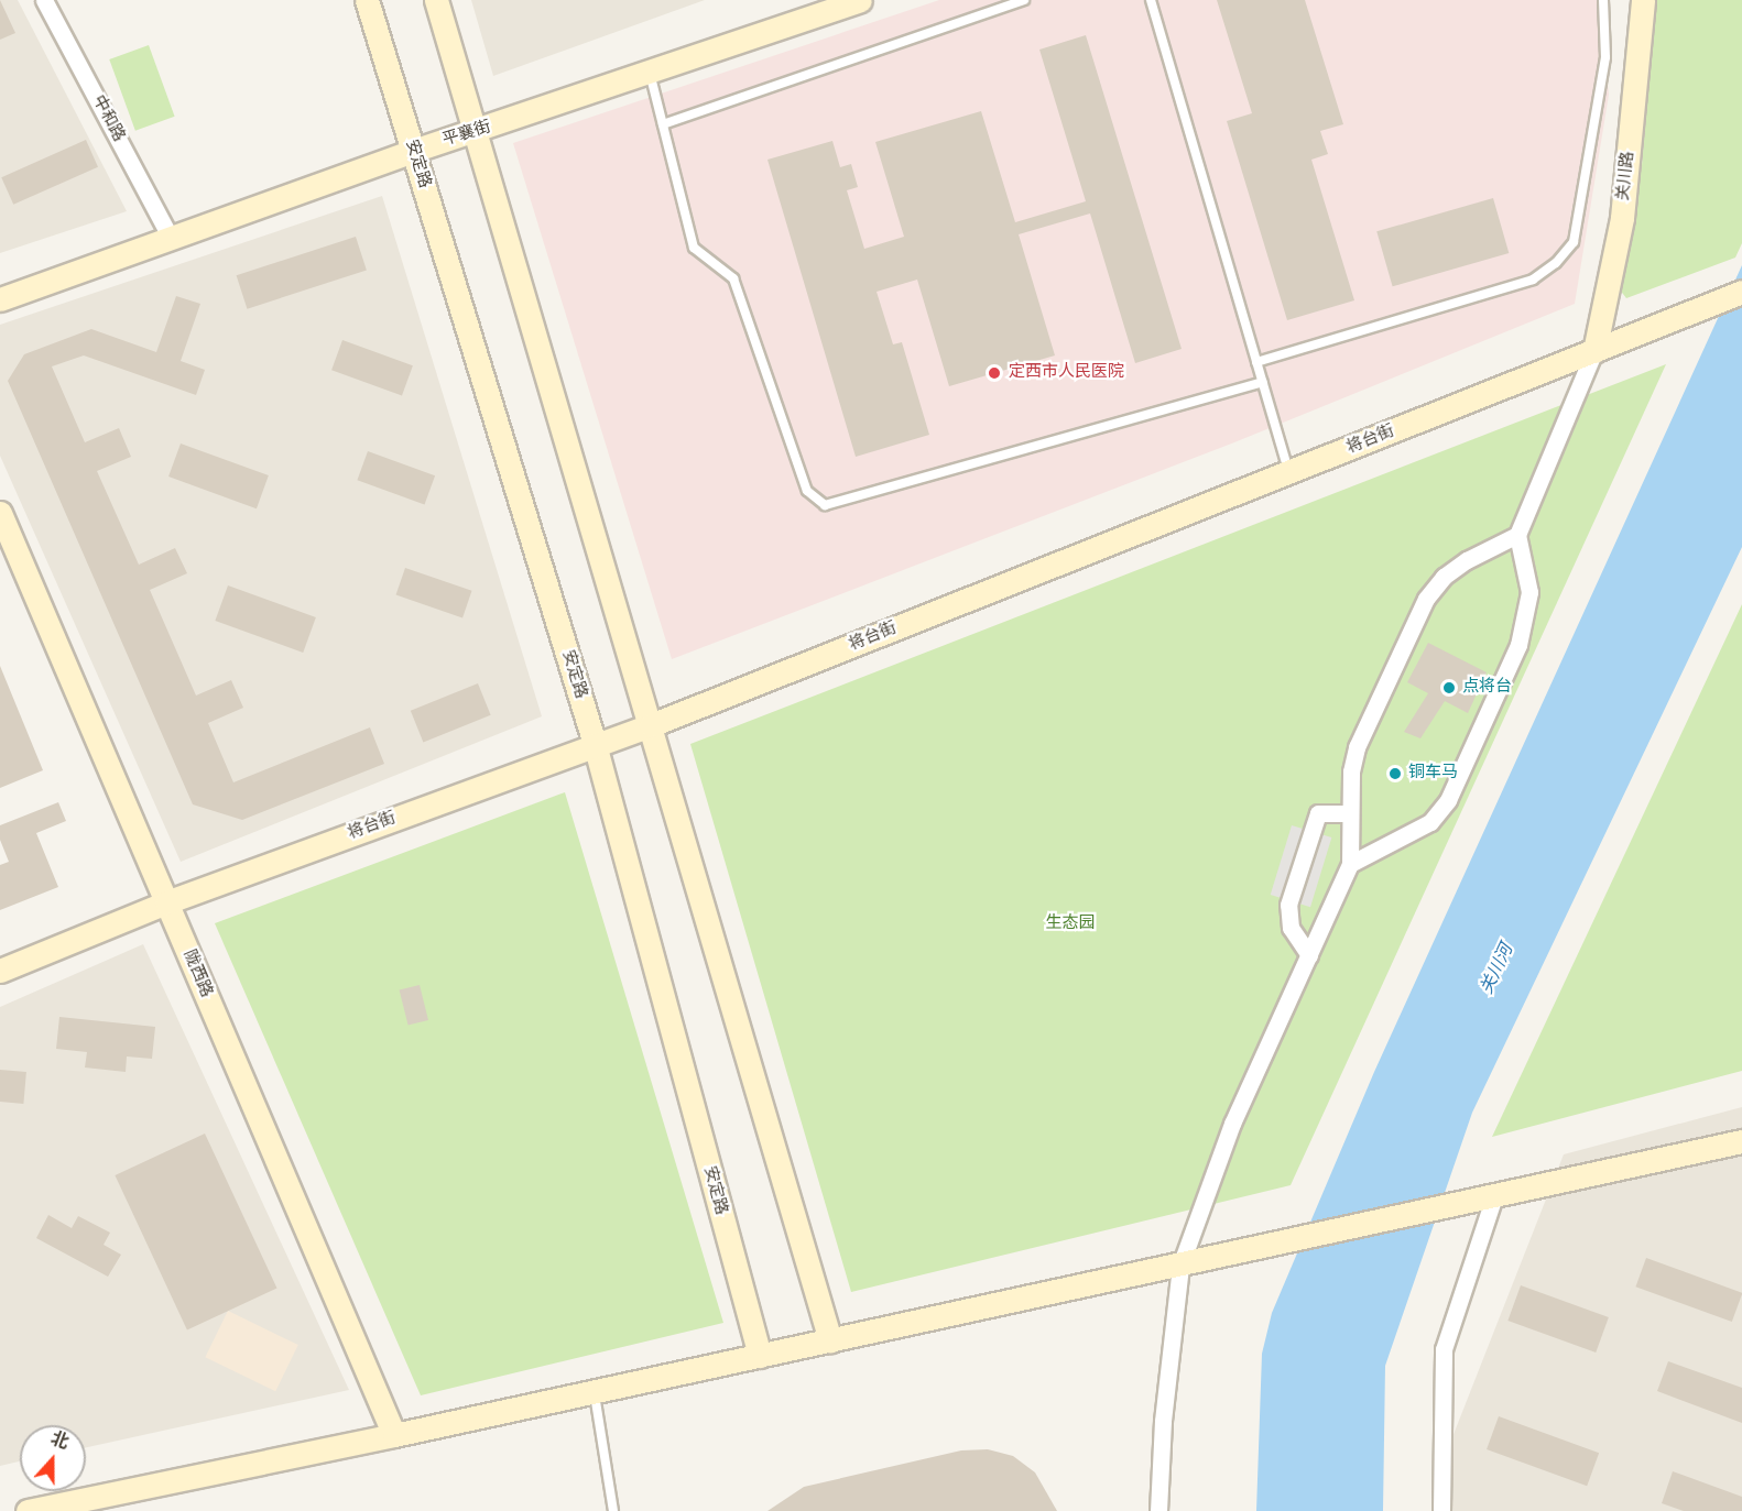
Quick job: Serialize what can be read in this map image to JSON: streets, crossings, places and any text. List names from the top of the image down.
{
  "streets": {
    "street": [
      "中和路",
      "平襄街",
      "安定路",
      "关川路",
      "将台街",
      "陇西路"
    ]
  },
  "crossings": [
    ["中和路", "平襄街"],
    ["平襄街", "安定路"],
    ["安定路", "将台街"],
    ["关川路", "将台街"],
    ["将台街", "陇西路"]
  ],
  "water": ["关川河"],
  "parks": ["生态园"],
  "places": ["定西市人民医院", "点将台", "铜车马"],
  "north": "top"
}
